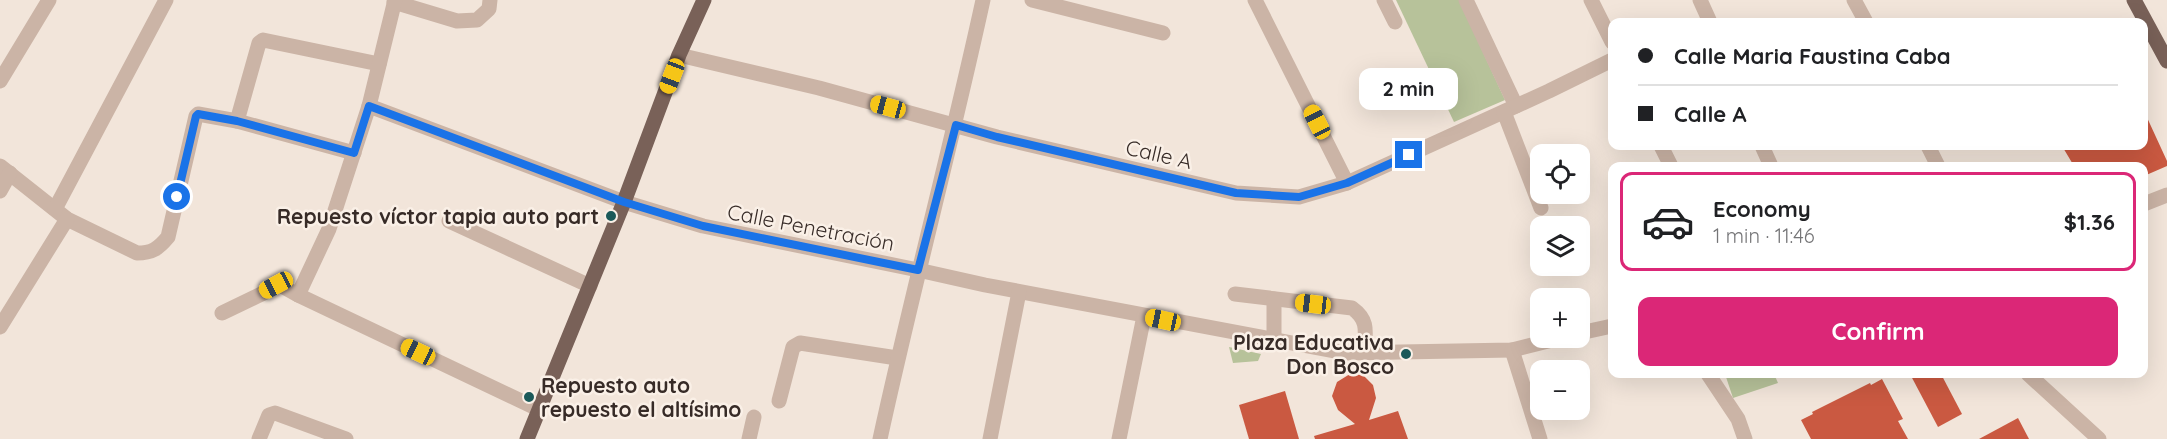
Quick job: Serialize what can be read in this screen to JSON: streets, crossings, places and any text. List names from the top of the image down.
{
  "streets": {
    "street": ["Calle A", "Calle Penetración"]
  },
  "places": ["Repuesto víctor tapia auto part", "Plaza Educativa Don Bosco", "Repuesto auto repuesto el altísimo"],
  "page": {
    "banner": ["Calle Maria Faustina Caba", "Calle A"],
    "bubble": "2 min",
    "map_buttons": ["+", "−"],
    "list": [
      {
        "name": "Economy",
        "note": "1 min · 11:46",
        "value": "$1.36"
      }
    ],
    "buttons": "Confirm"
  }
}
